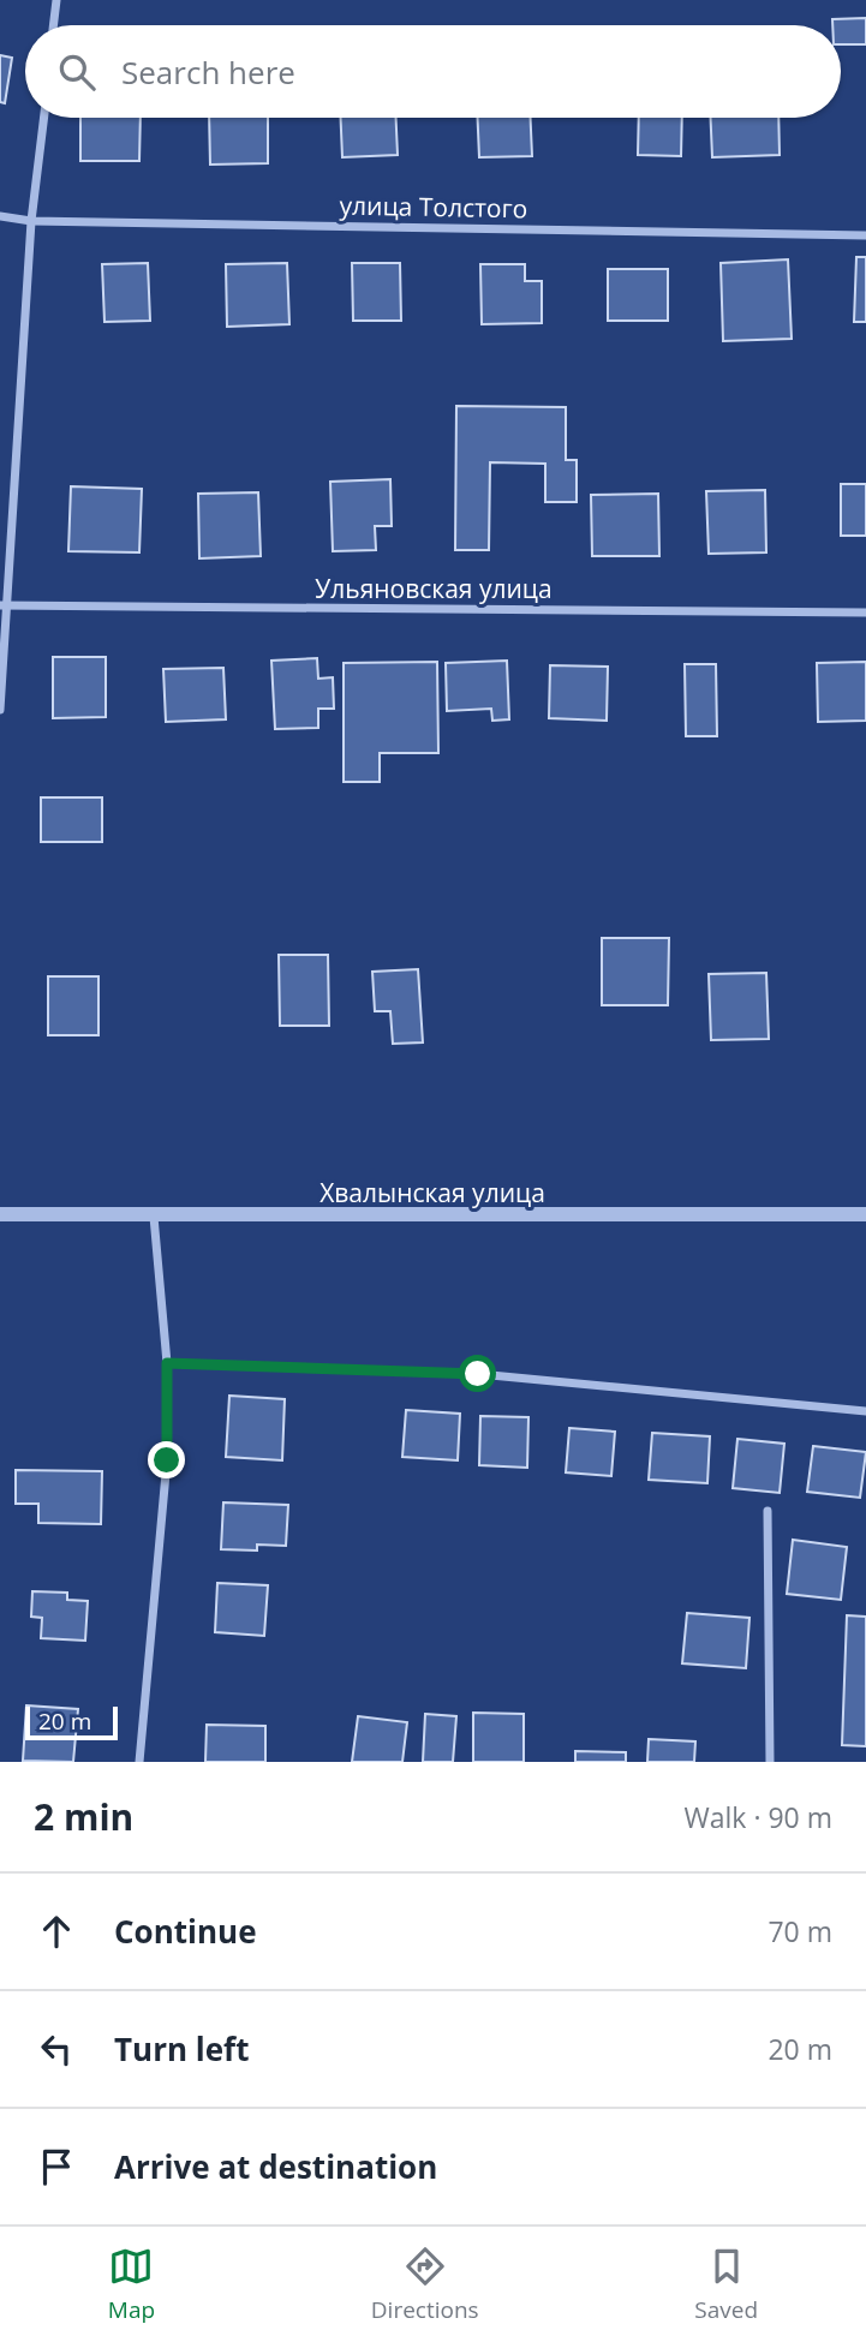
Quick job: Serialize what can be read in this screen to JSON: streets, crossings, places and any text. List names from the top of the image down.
{
  "streets": {
    "street": ["улица Толстого", "Ульяновская улица", "Хвалынская улица"]
  },
  "scale_bar": "20 m",
  "page": {
    "search": "Search here",
    "scale": "20 m",
    "heading": ["2 min", "Walk · 90 m"],
    "list": [
      ["Continue", "70 m"],
      ["Turn left", "20 m"],
      "Arrive at destination"
    ],
    "nav": ["Map", "Directions", "Saved"]
  }
}
